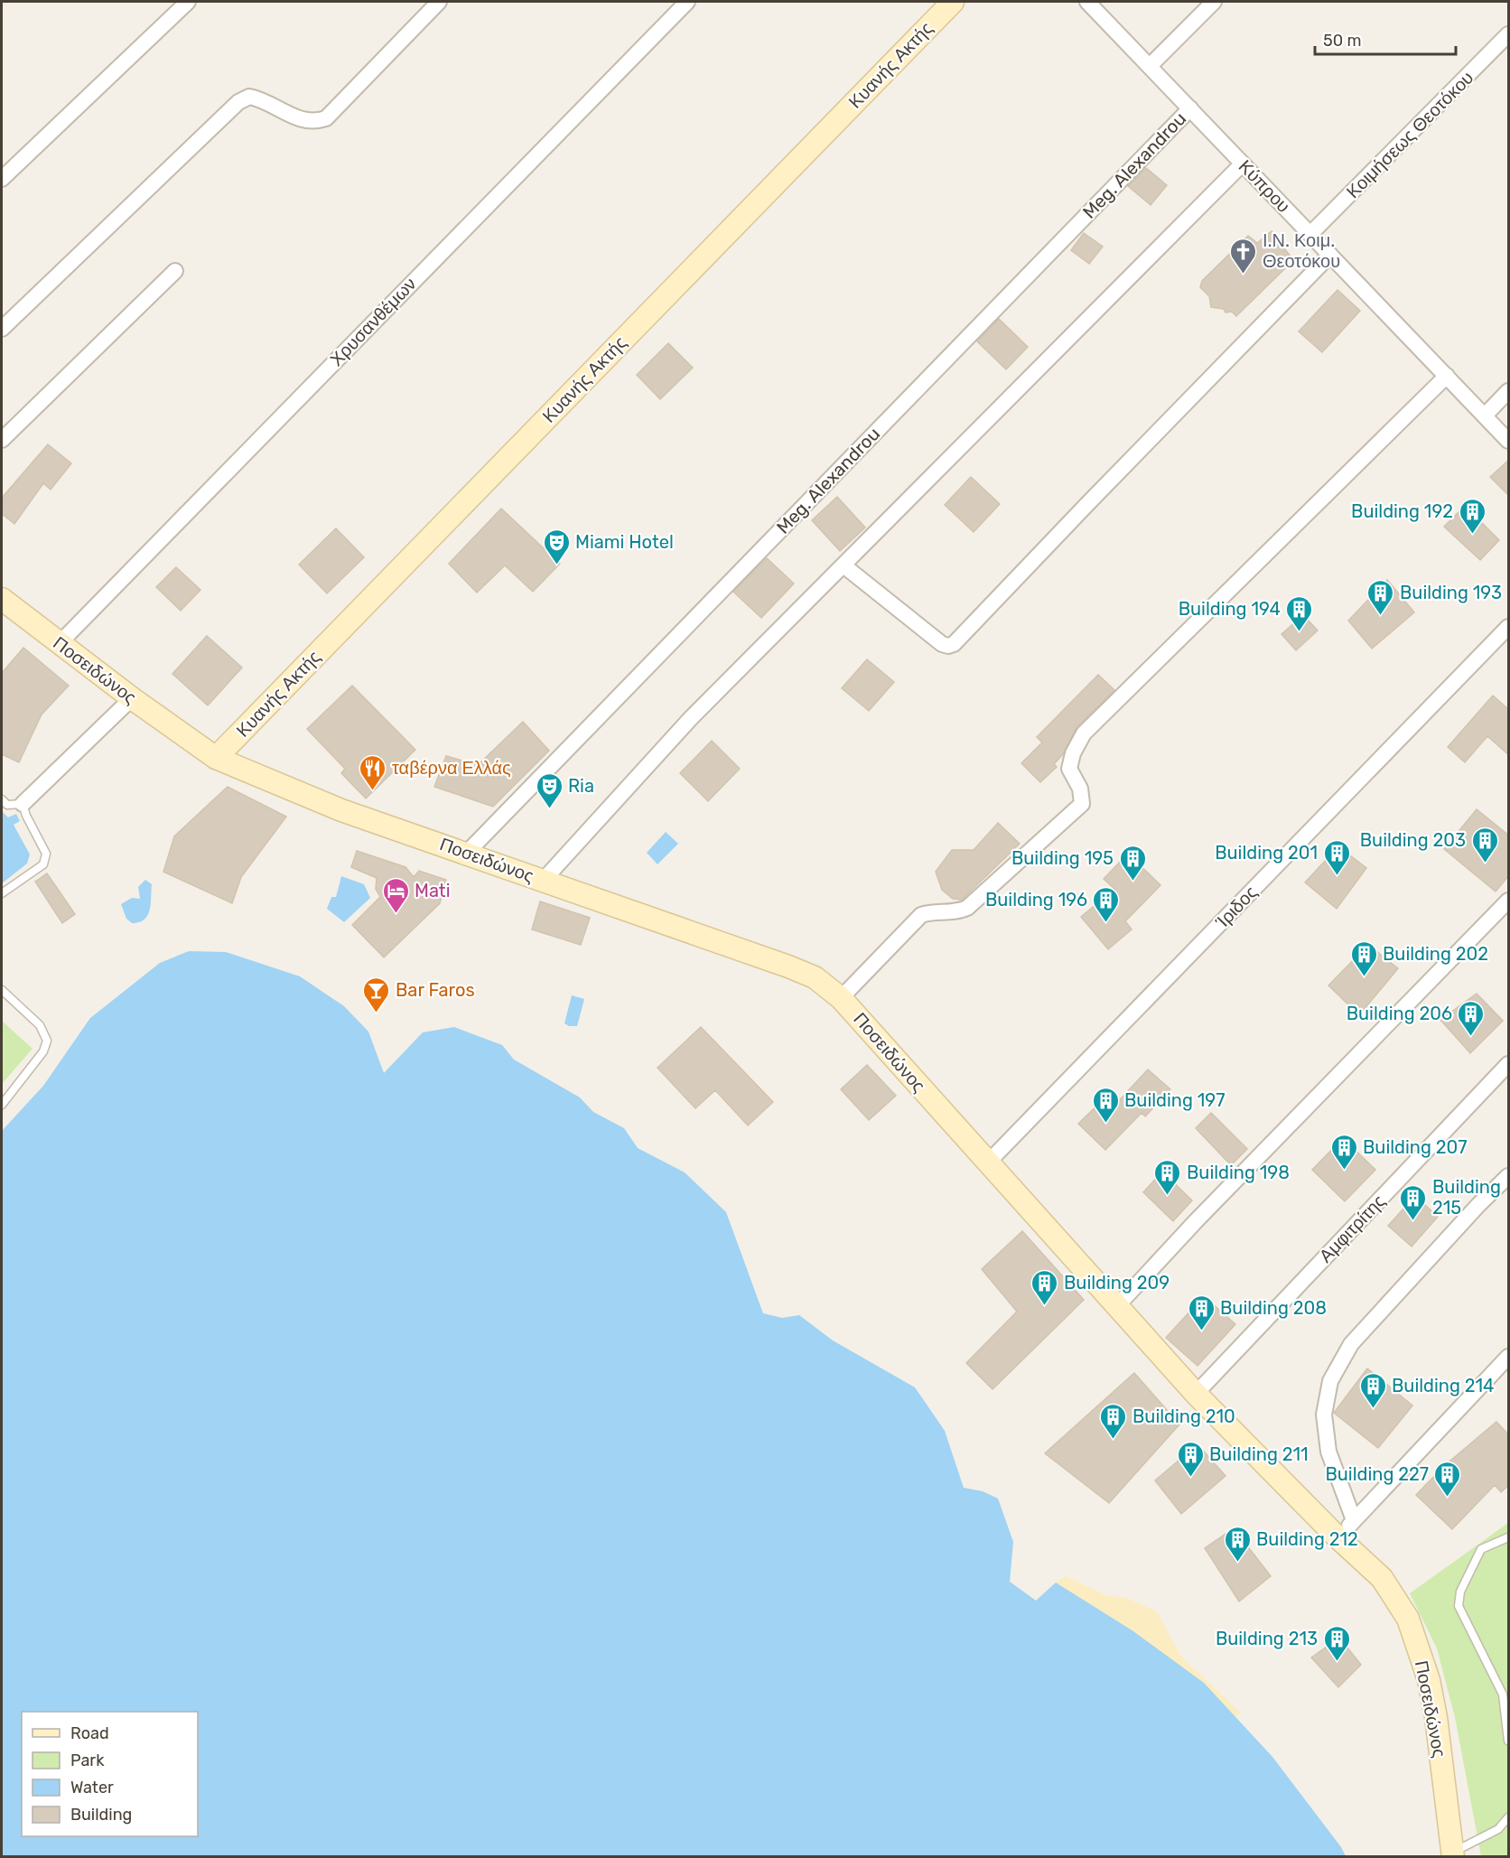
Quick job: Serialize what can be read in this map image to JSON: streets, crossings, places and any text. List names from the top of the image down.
{
  "streets": {
    "street": [
      "Κυανής Ακτής",
      "Κοιμήσεως Θεοτόκου",
      "Meg. Alexandrou",
      "Κύπρου",
      "Χρυσανθέμων",
      "Ποσειδώνος",
      "Ίριδος",
      "Αμφιτρίτης"
    ]
  },
  "crossings": [
    ["Κυανής Ακτής", "Ποσειδώνος"],
    ["Κοιμήσεως Θεοτόκου", "Κύπρου"],
    ["Meg. Alexandrou", "Κύπρου"],
    ["Meg. Alexandrou", "Ποσειδώνος"],
    ["Χρυσανθέμων", "Ποσειδώνος"],
    ["Ποσειδώνος", "Ίριδος"],
    ["Ποσειδώνος", "Αμφιτρίτης"]
  ],
  "places": {
    "church": ["Ι.Ν. Κοιμ. Θεοτόκου"],
    "building": [
      "Building 192",
      "Building 193",
      "Building 194",
      "Building 203",
      "Building 201",
      "Building 195",
      "Building 196",
      "Building 202",
      "Building 206",
      "Building 197",
      "Building 207",
      "Building 198",
      "Building 215",
      "Building 209",
      "Building 208",
      "Building 214",
      "Building 210",
      "Building 211",
      "Building 227",
      "Building 212",
      "Building 213"
    ],
    "theatre": ["Miami Hotel", "Ria"],
    "restaurant": ["ταβέρνα Ελλάς"],
    "hotel": ["Mati"],
    "bar": ["Bar Faros"]
  },
  "legend": [
    "Road",
    "Park",
    "Water",
    "Building"
  ],
  "scale_bar": "50 m"
}
